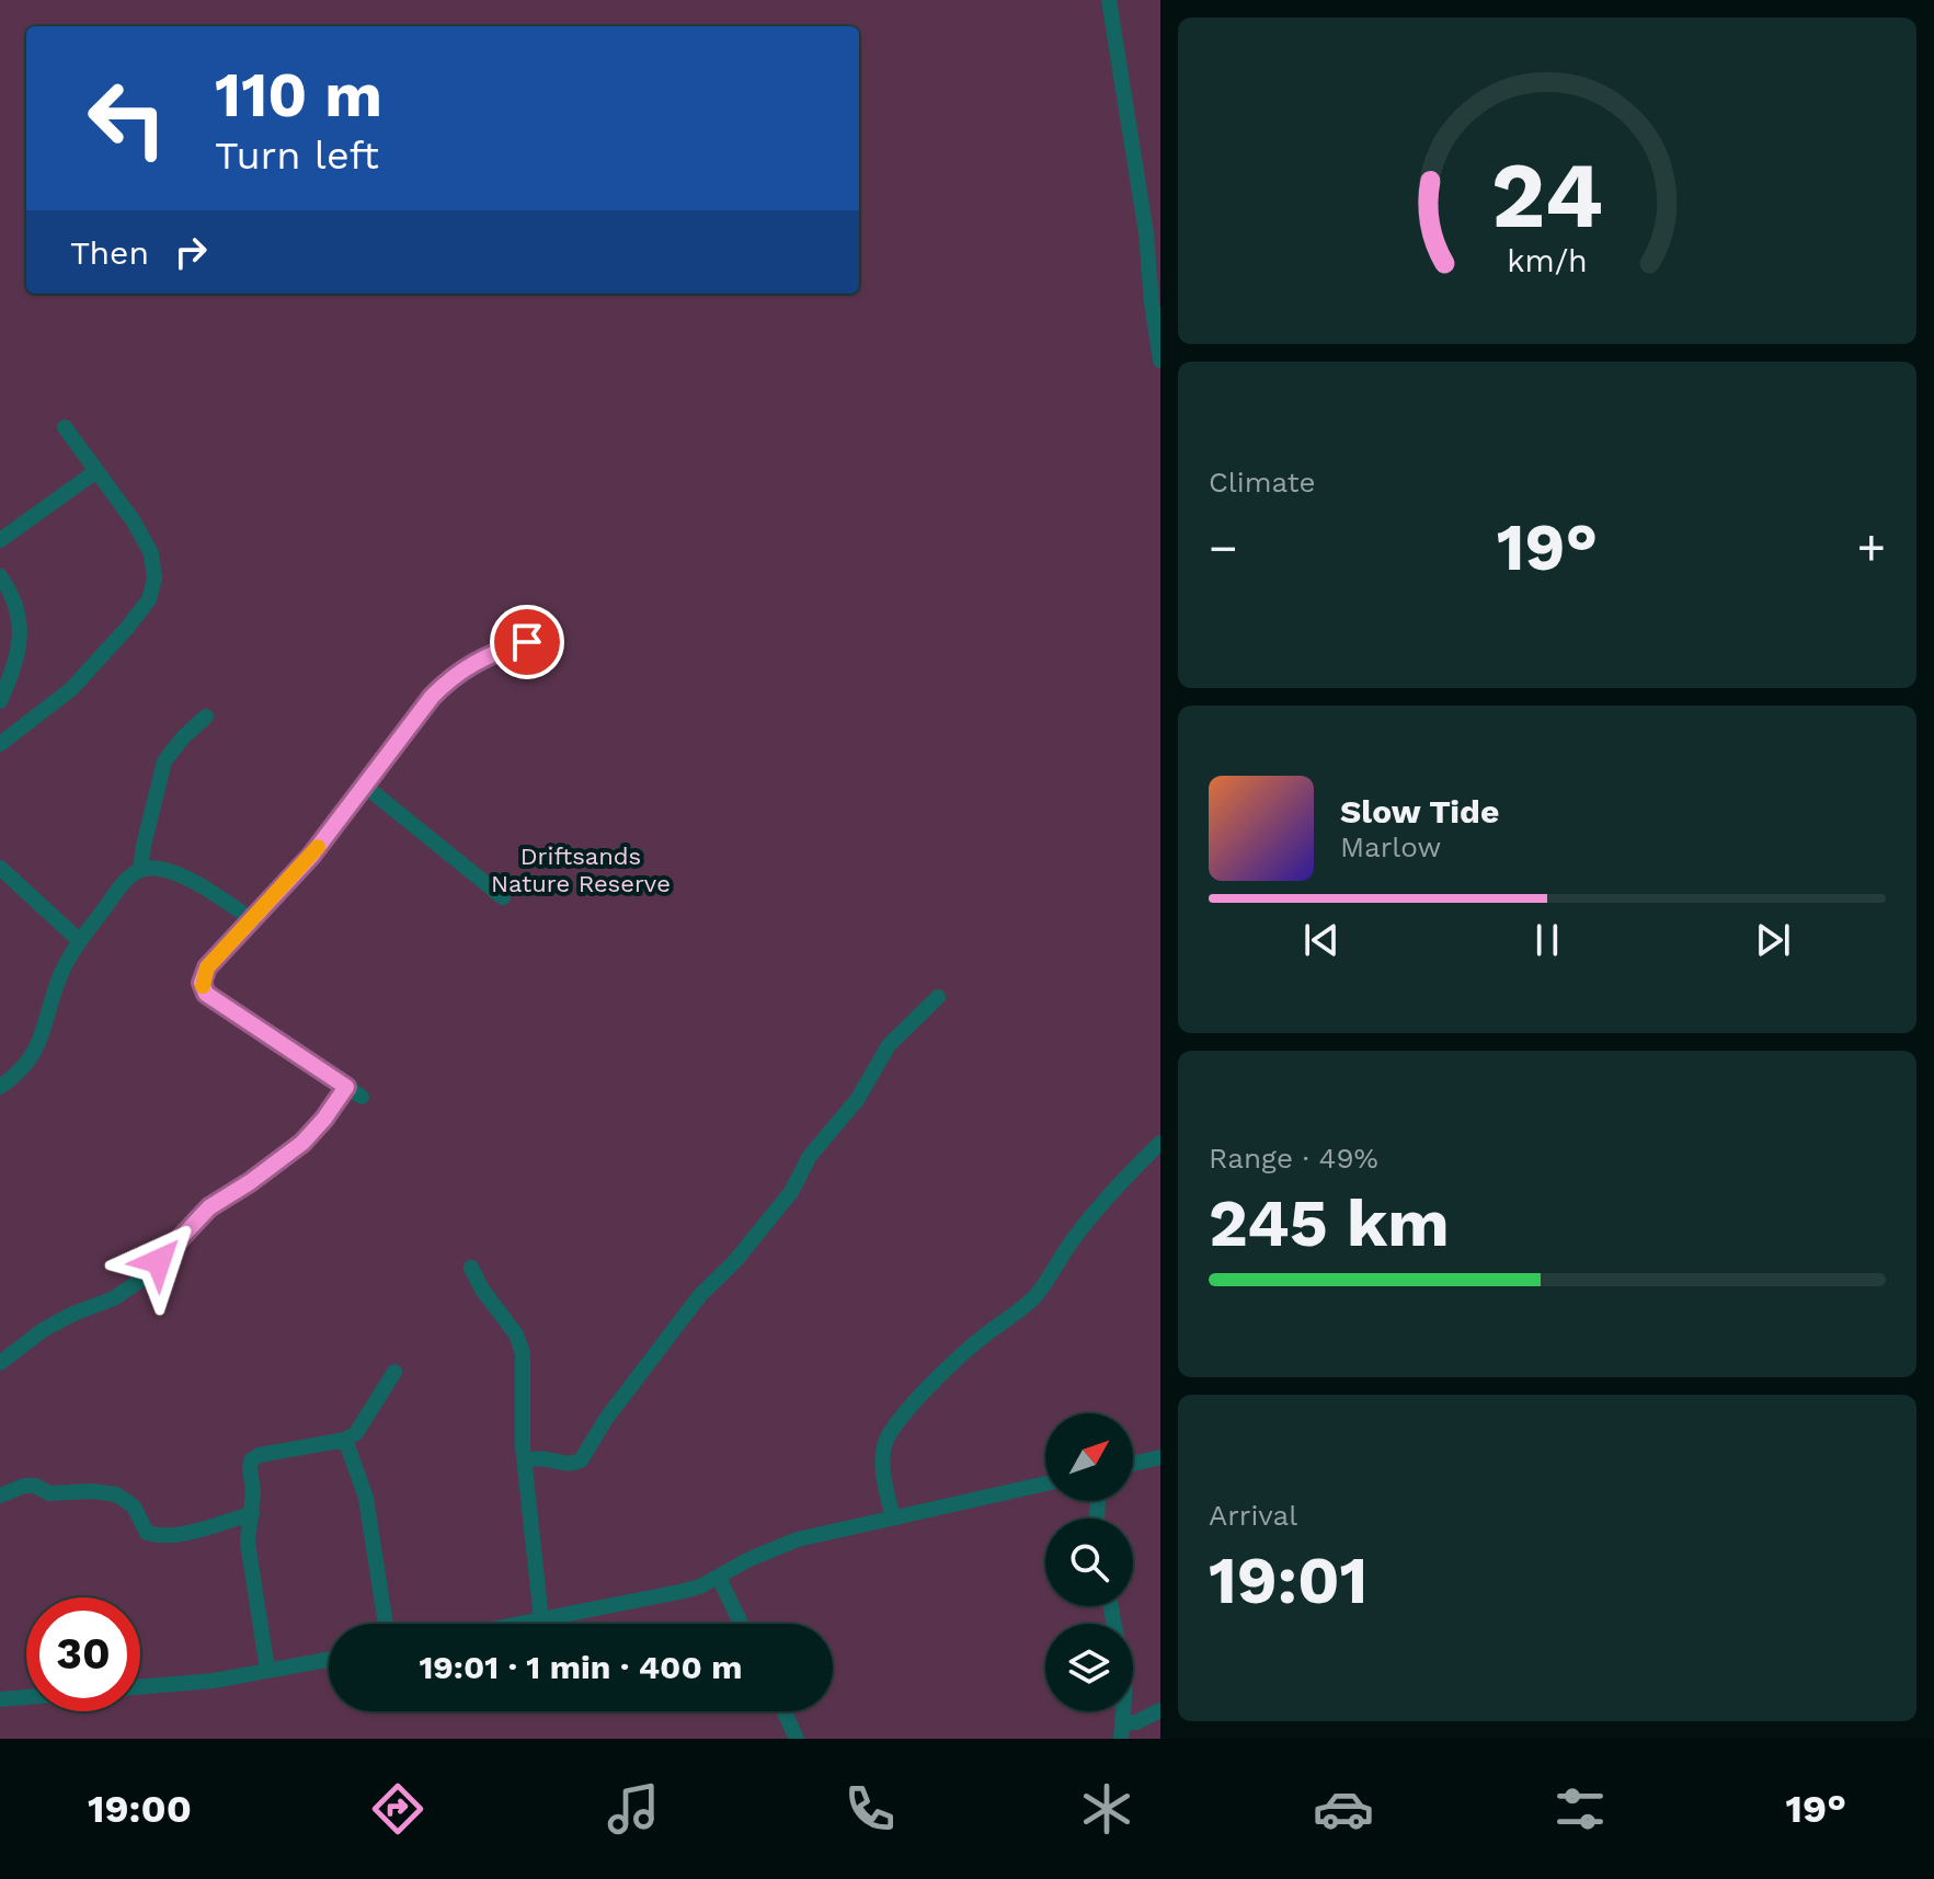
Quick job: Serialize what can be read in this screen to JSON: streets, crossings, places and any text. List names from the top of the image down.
{
  "parks": ["Driftsands Nature Reserve"],
  "north": "top right",
  "page": {
    "turn": ["110 m", "Turn left"],
    "then": "Then",
    "tile": [
      "Climate",
      ["Range · 49%", "245 km"],
      ["Arrival", "19:01"]
    ],
    "heat": ["−", "19°", "+"],
    "song": ["Slow Tide", "Marlow"],
    "limit": "30",
    "trip": "19:01 · 1 min · 400 m",
    "tabs": ["19:00", "19°"],
    "gauge": ["24", "km/h"]
  }
}
